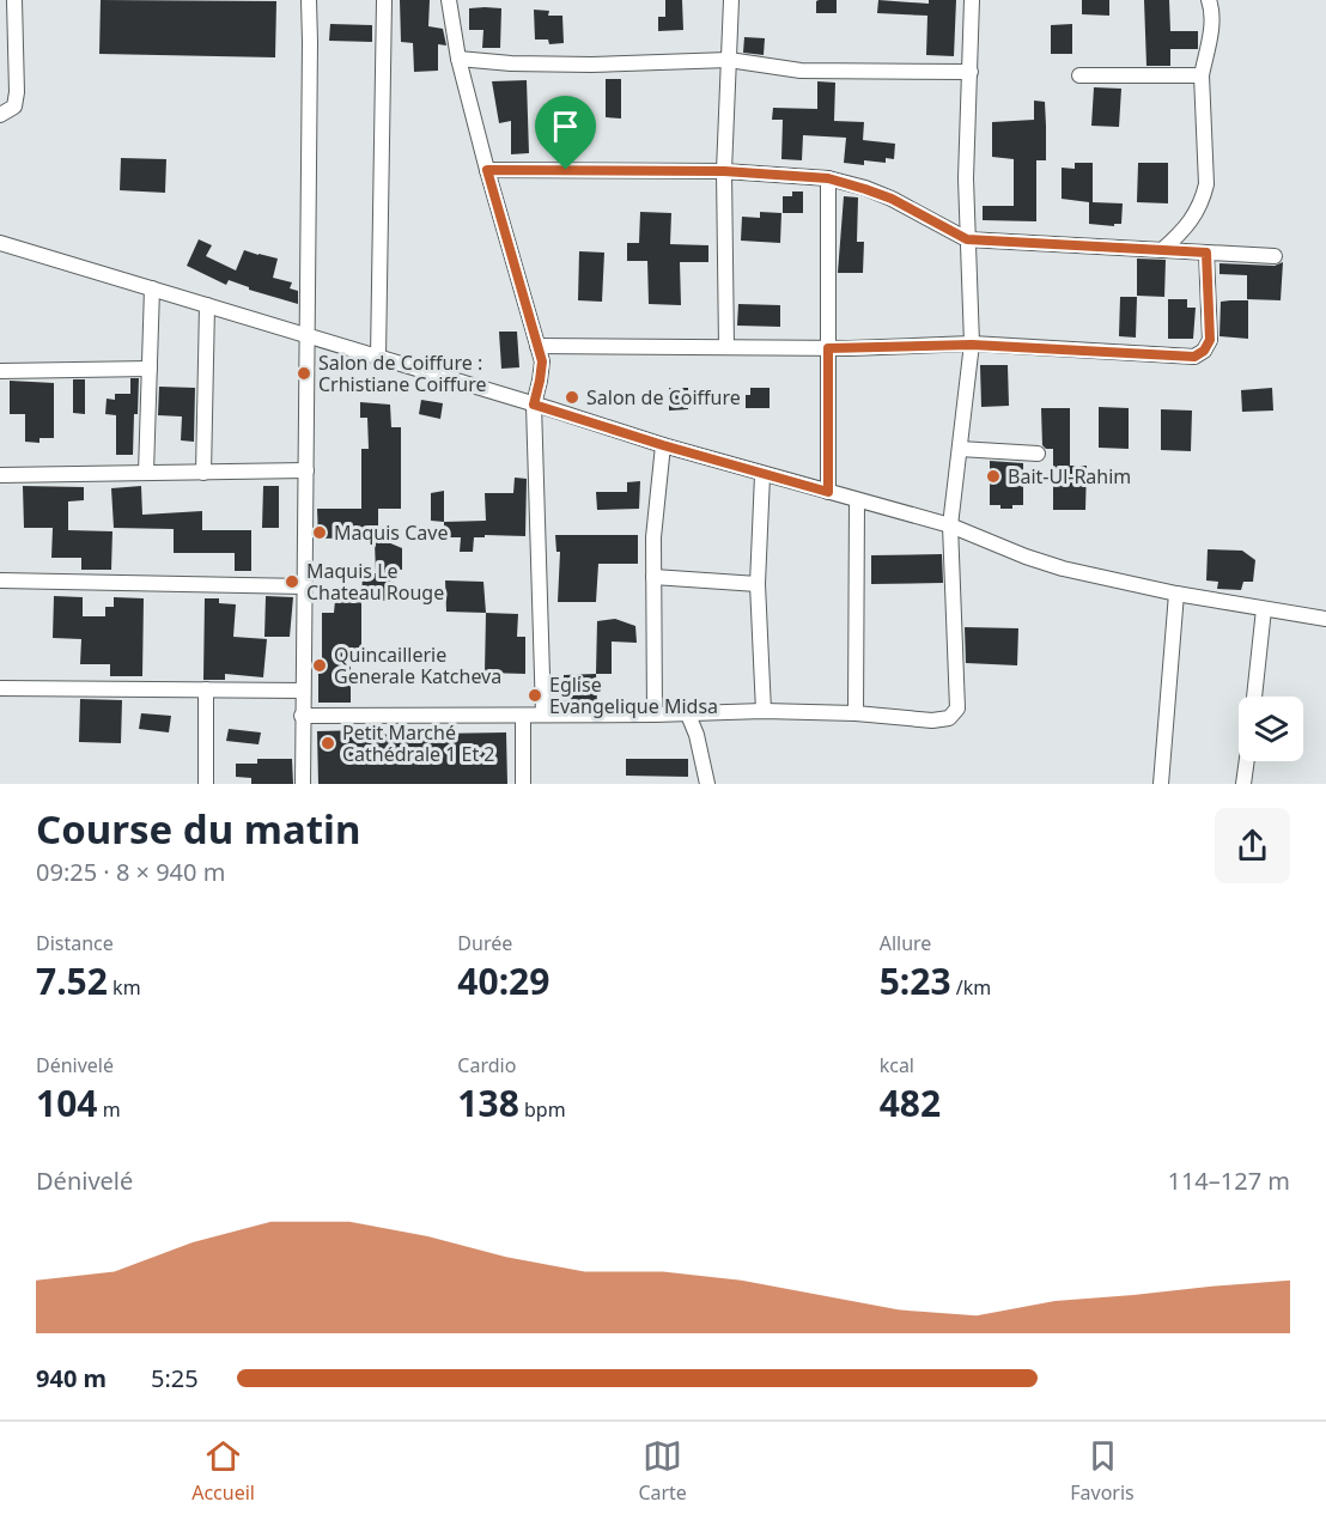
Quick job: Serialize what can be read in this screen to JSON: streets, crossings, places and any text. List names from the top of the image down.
{
  "places": [
    "Salon de Coiffure : Crhistiane Coiffure",
    "Salon de Coiffure",
    "Bait-Ul-Rahim",
    "Maquis Cave",
    "Maquis Le Chateau Rouge",
    "Quincaillerie Generale Katcheva",
    "Eglise Evangelique Midsa",
    "Petit Marché Cathédrale 1 Et 2"
  ],
  "page": {
    "heading": ["Course du matin", "09:25 · 8 × 940 m"],
    "stats": [
      ["Distance", "7.52 km"],
      ["Durée", "40:29"],
      ["Allure", "5:23 /km"],
      ["Dénivelé", "104 m"],
      ["Cardio", "138 bpm"],
      ["kcal", "482"]
    ],
    "chart": ["Dénivelé", "114–127 m"],
    "list": [
      {
        "name": "940 m",
        "note": "5:25"
      }
    ],
    "tabs": ["Accueil", "Carte", "Favoris"]
  }
}
